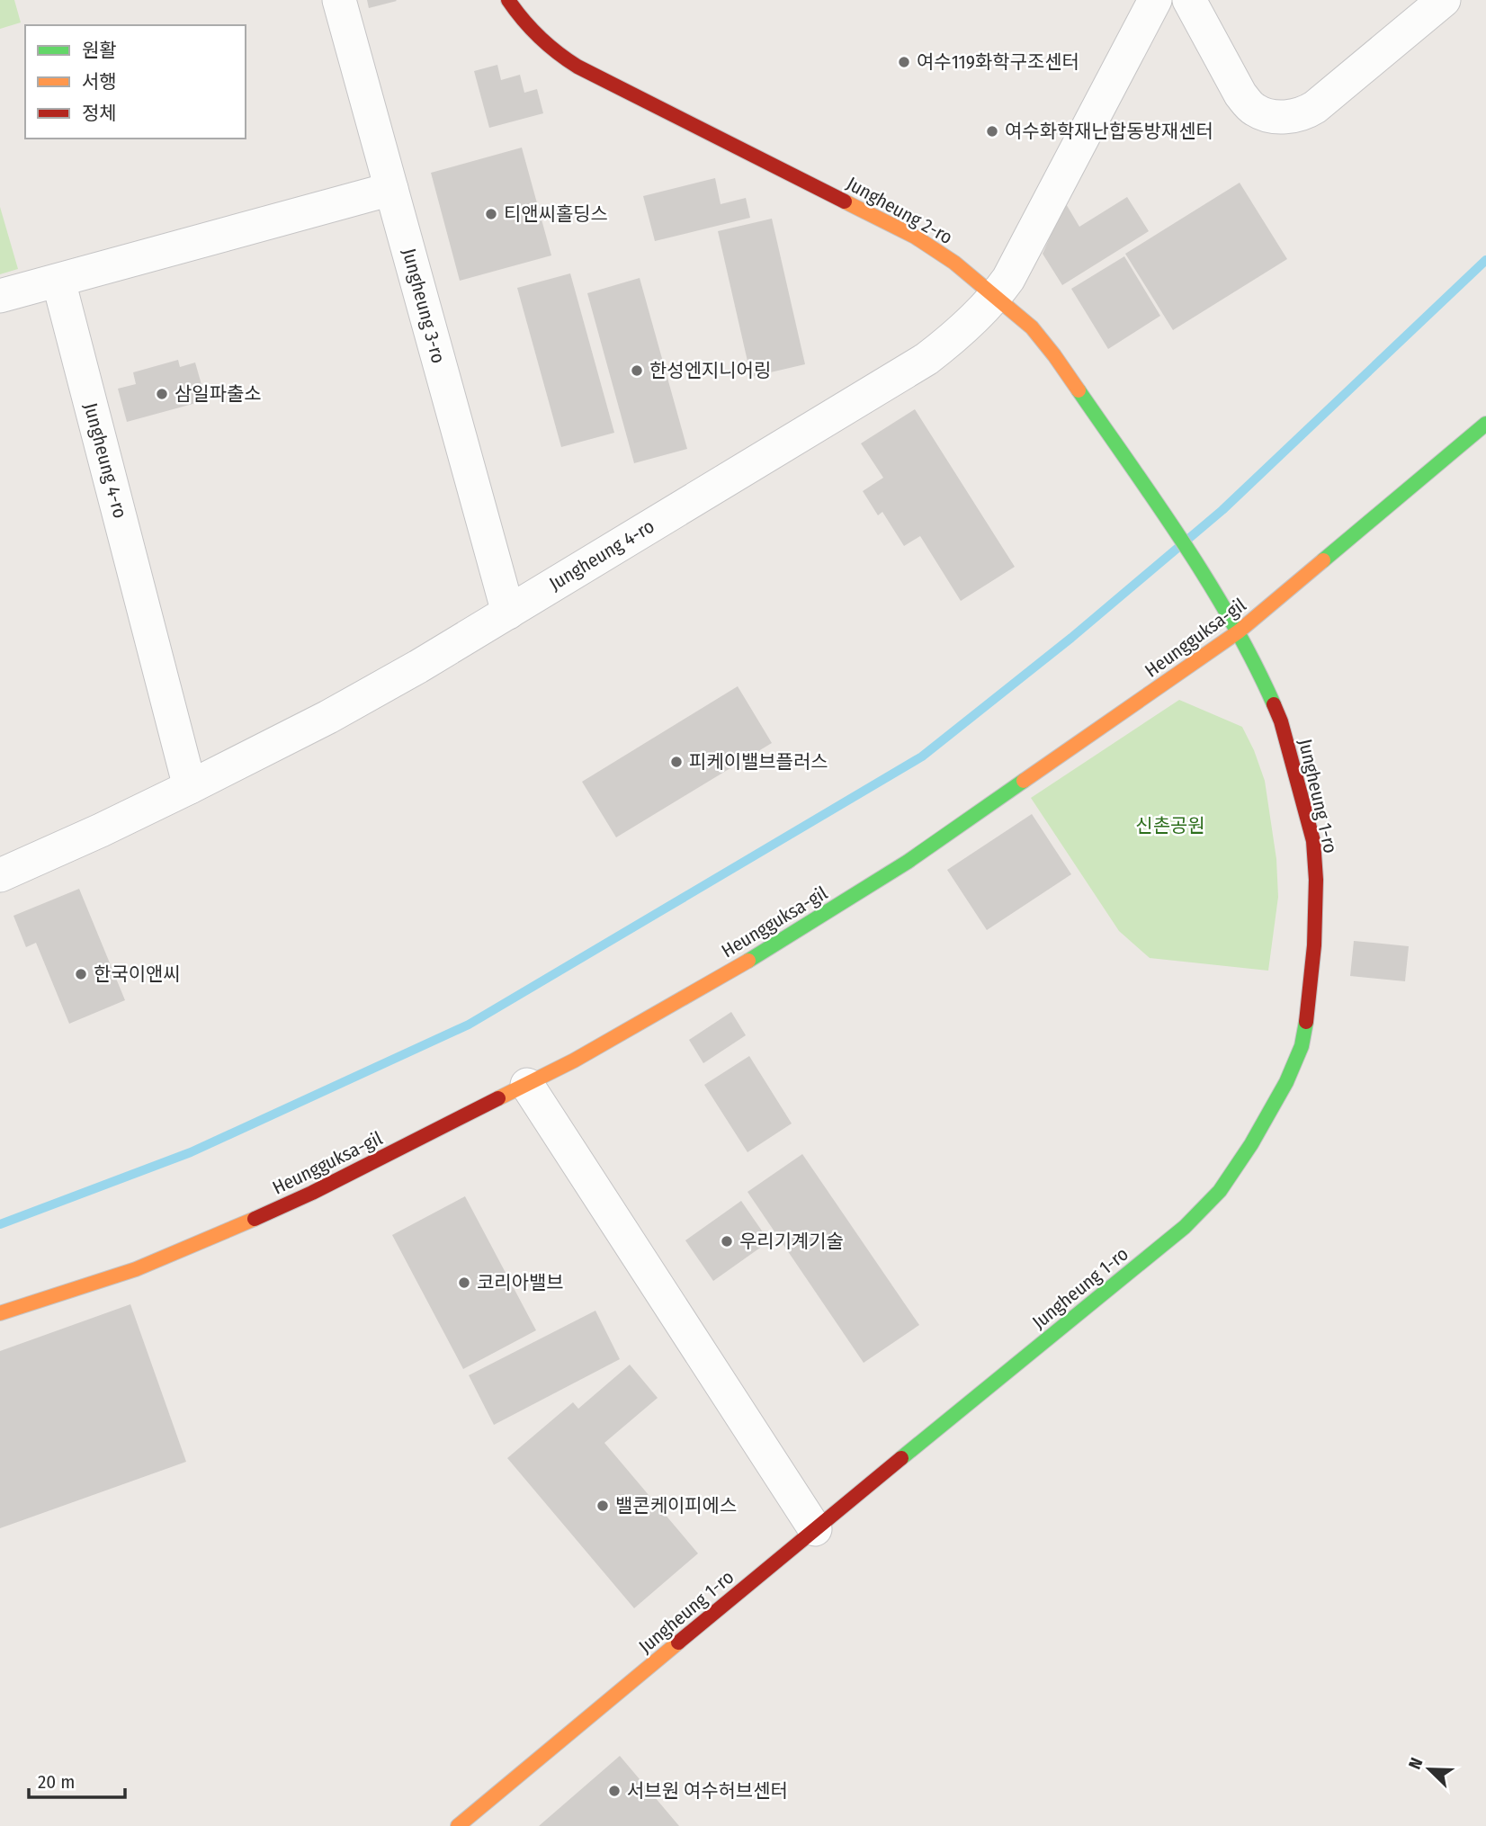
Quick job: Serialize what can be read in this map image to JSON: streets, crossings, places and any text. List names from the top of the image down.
{
  "streets": {
    "street": [
      "Jungheung 2-ro",
      "Jungheung 3-ro",
      "Jungheung 4-ro",
      "Heungguksa-gil",
      "Jungheung 1-ro"
    ]
  },
  "crossings": [
    ["Jungheung 2-ro", "Jungheung 4-ro"],
    ["Jungheung 2-ro", "Jungheung 1-ro"],
    ["Jungheung 3-ro", "Jungheung 4-ro"],
    ["Heungguksa-gil", "Jungheung 1-ro"]
  ],
  "parks": ["신촌공원"],
  "places": [
    "여수119화학구조센터",
    "여수화학재난합동방재센터",
    "티앤씨홀딩스",
    "한성엔지니어링",
    "삼일파출소",
    "피케이밸브플러스",
    "한국이앤씨",
    "우리기계기술",
    "코리아밸브",
    "밸콘케이피에스",
    "서브원 여수허브센터"
  ],
  "legend": ["원활", "서행", "정체"],
  "scale_bar": "20 m",
  "north": "top left"
}
